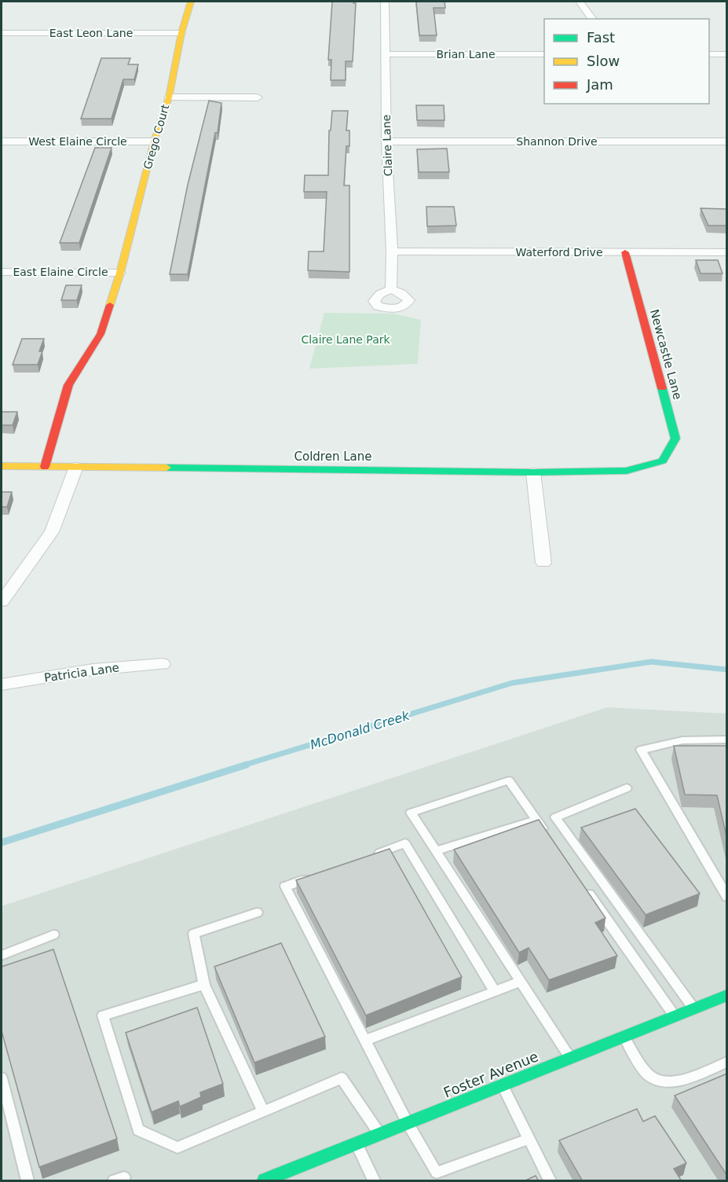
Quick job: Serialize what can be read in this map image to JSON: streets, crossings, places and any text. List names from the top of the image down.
{
  "streets": {
    "street": [
      "East Leon Lane",
      "Brian Lane",
      "Grego Court",
      "West Elaine Circle",
      "Shannon Drive",
      "Claire Lane",
      "Waterford Drive",
      "East Elaine Circle",
      "Newcastle Lane",
      "Coldren Lane",
      "Patricia Lane",
      "Foster Avenue"
    ]
  },
  "crossings": [
    ["East Leon Lane", "Grego Court"],
    ["Brian Lane", "Claire Lane"],
    ["Grego Court", "West Elaine Circle"],
    ["Grego Court", "East Elaine Circle"],
    ["Grego Court", "Coldren Lane"],
    ["Shannon Drive", "Claire Lane"],
    ["Claire Lane", "Waterford Drive"],
    ["Waterford Drive", "Newcastle Lane"],
    ["Newcastle Lane", "Coldren Lane"]
  ],
  "water": ["McDonald Creek"],
  "parks": ["Claire Lane Park"],
  "legend": ["Fast", "Slow", "Jam"]
}
